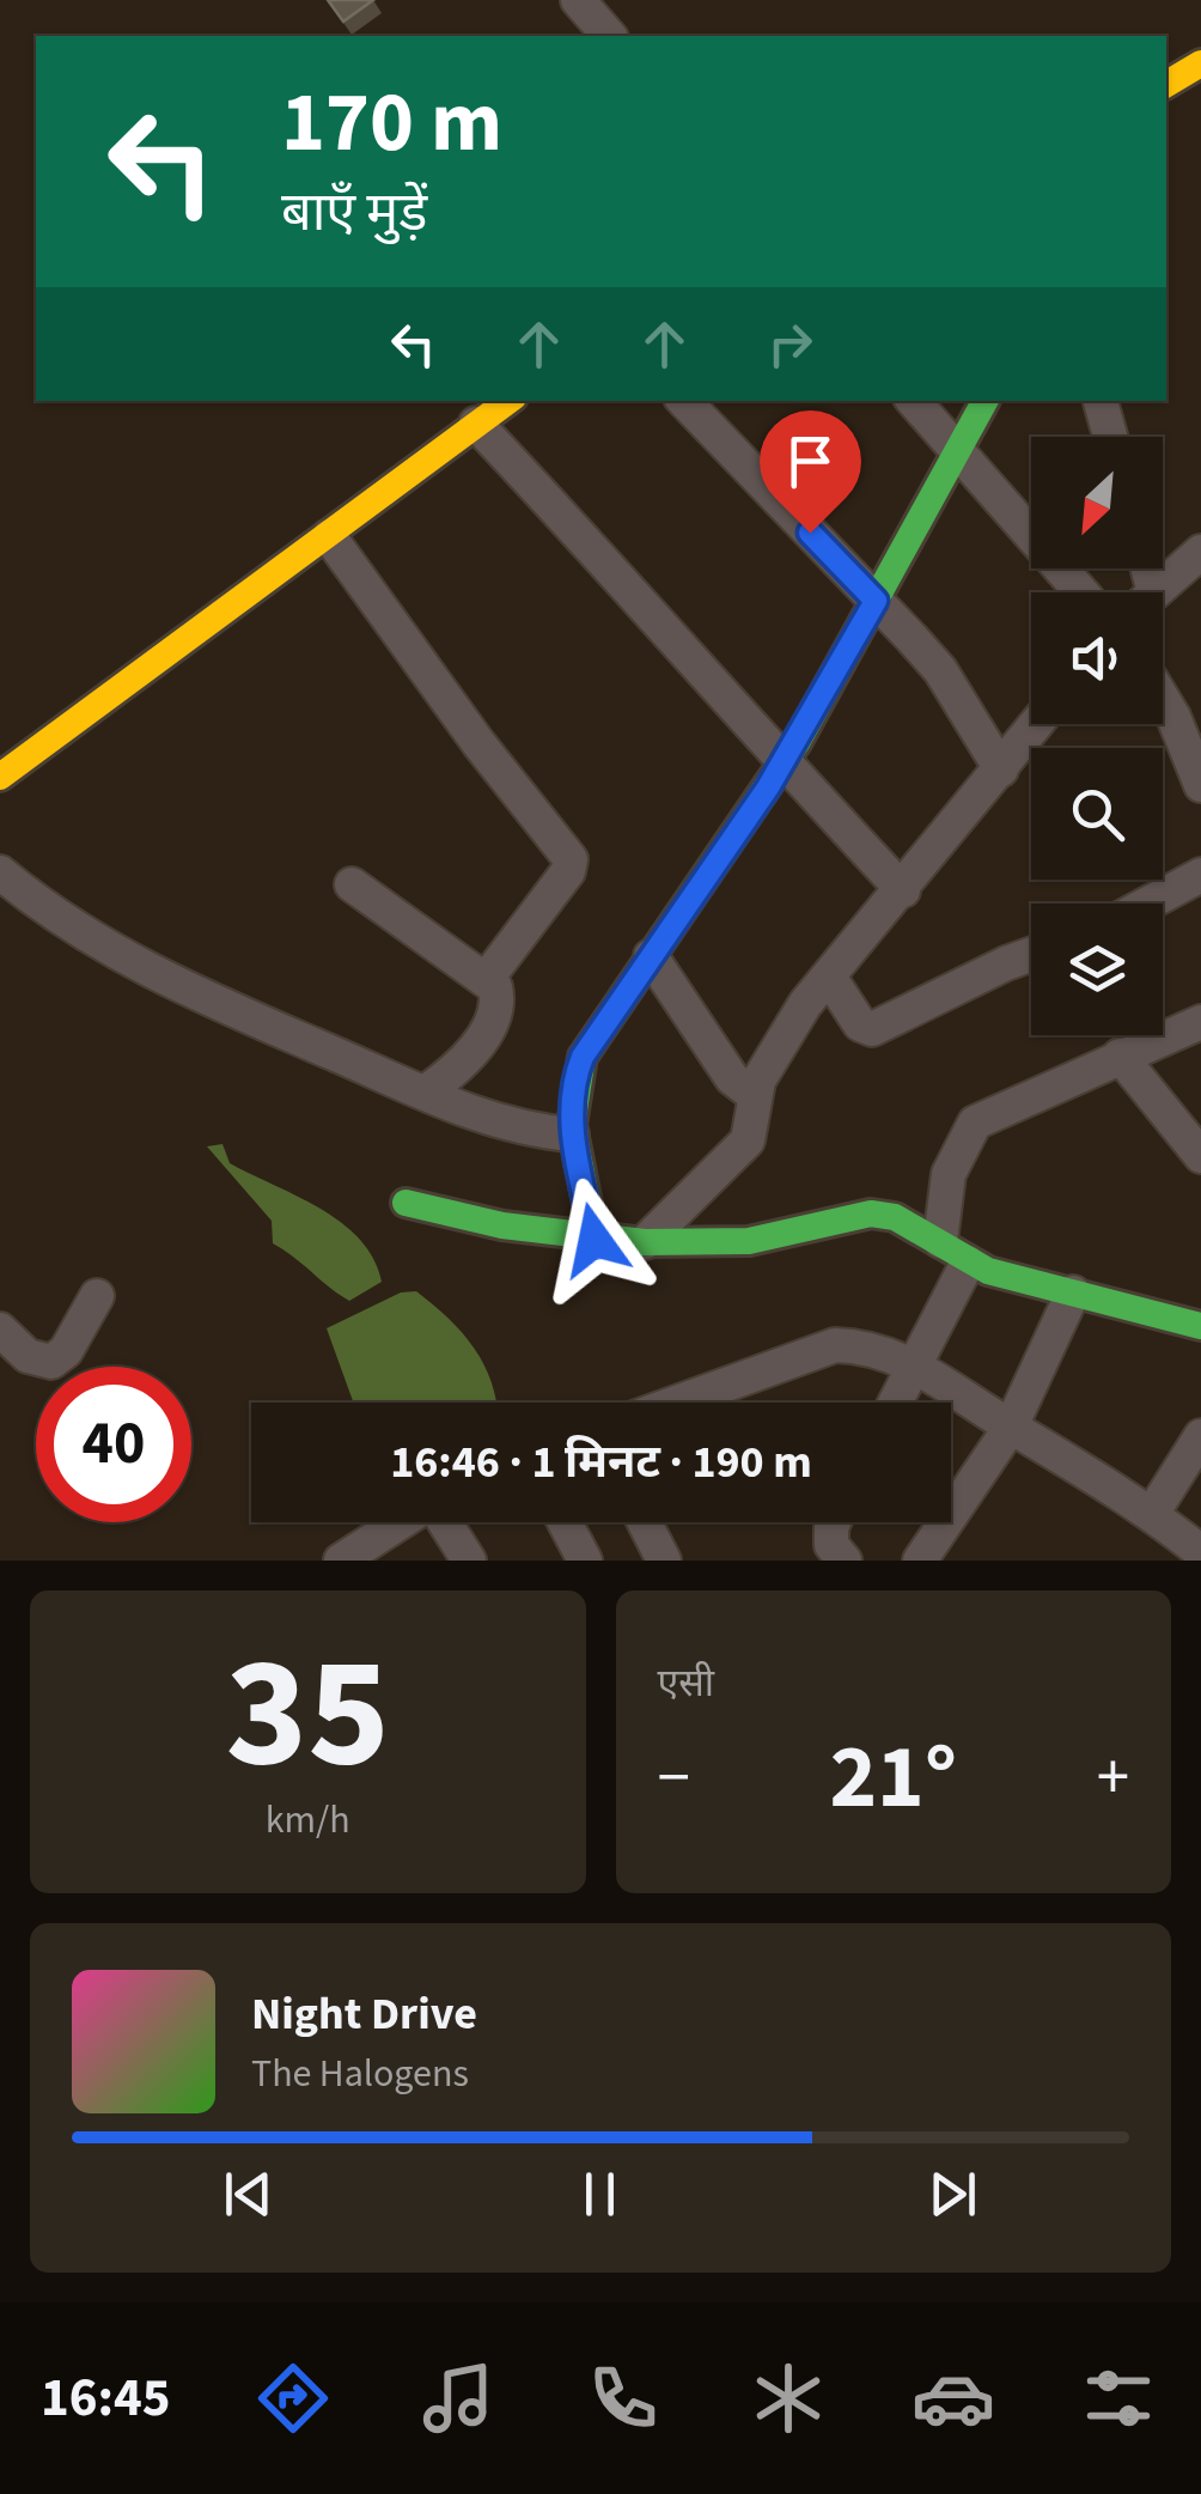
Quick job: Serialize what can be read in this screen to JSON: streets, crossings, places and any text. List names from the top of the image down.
{
  "north": "bottom left",
  "page": {
    "turn": ["170 m", "बाएँ मुड़ें"],
    "limit": "40",
    "trip": "16:46 · 1 मिनट · 190 m",
    "tile": [
      ["35", "km/h"],
      "एसी"
    ],
    "heat": ["−", "21°", "+"],
    "song": ["Night Drive", "The Halogens"],
    "tabs": "16:45"
  }
}
